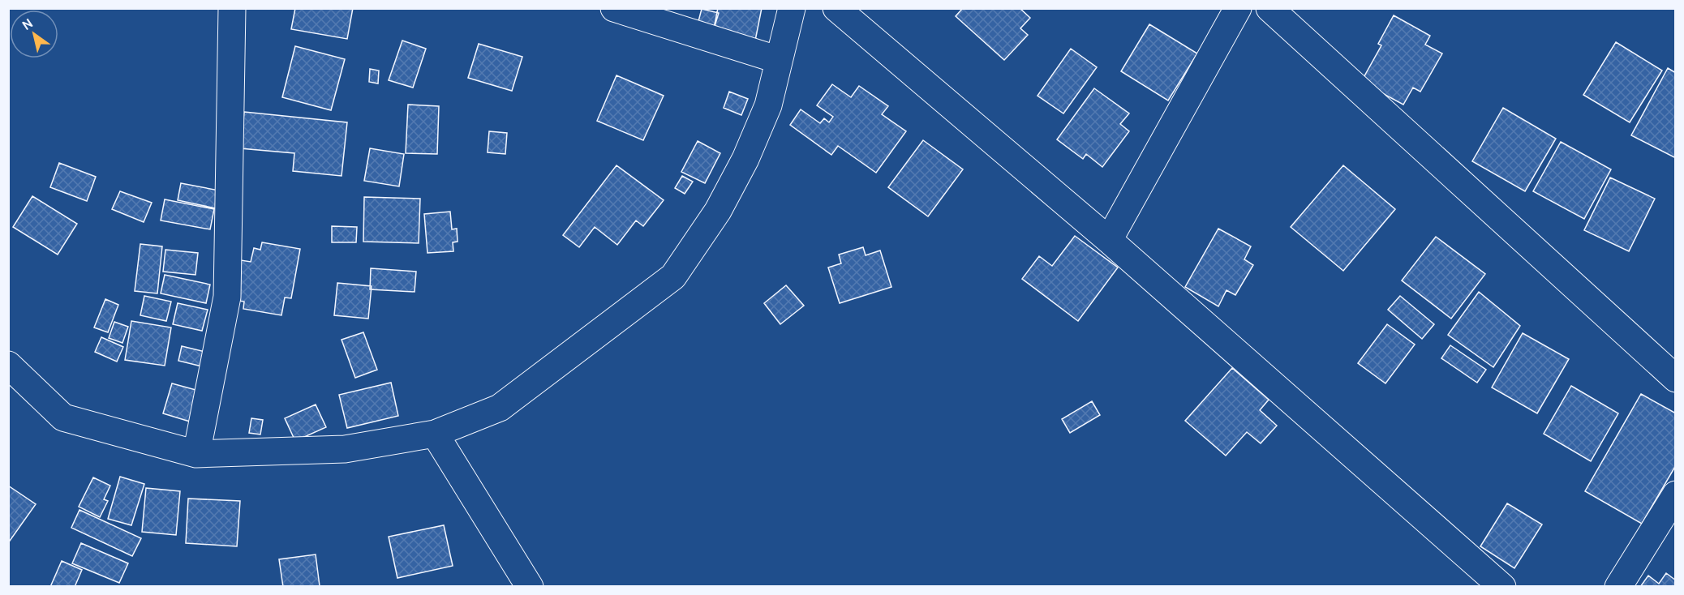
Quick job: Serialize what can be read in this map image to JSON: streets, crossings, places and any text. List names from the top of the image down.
{
  "north": "top left"
}
